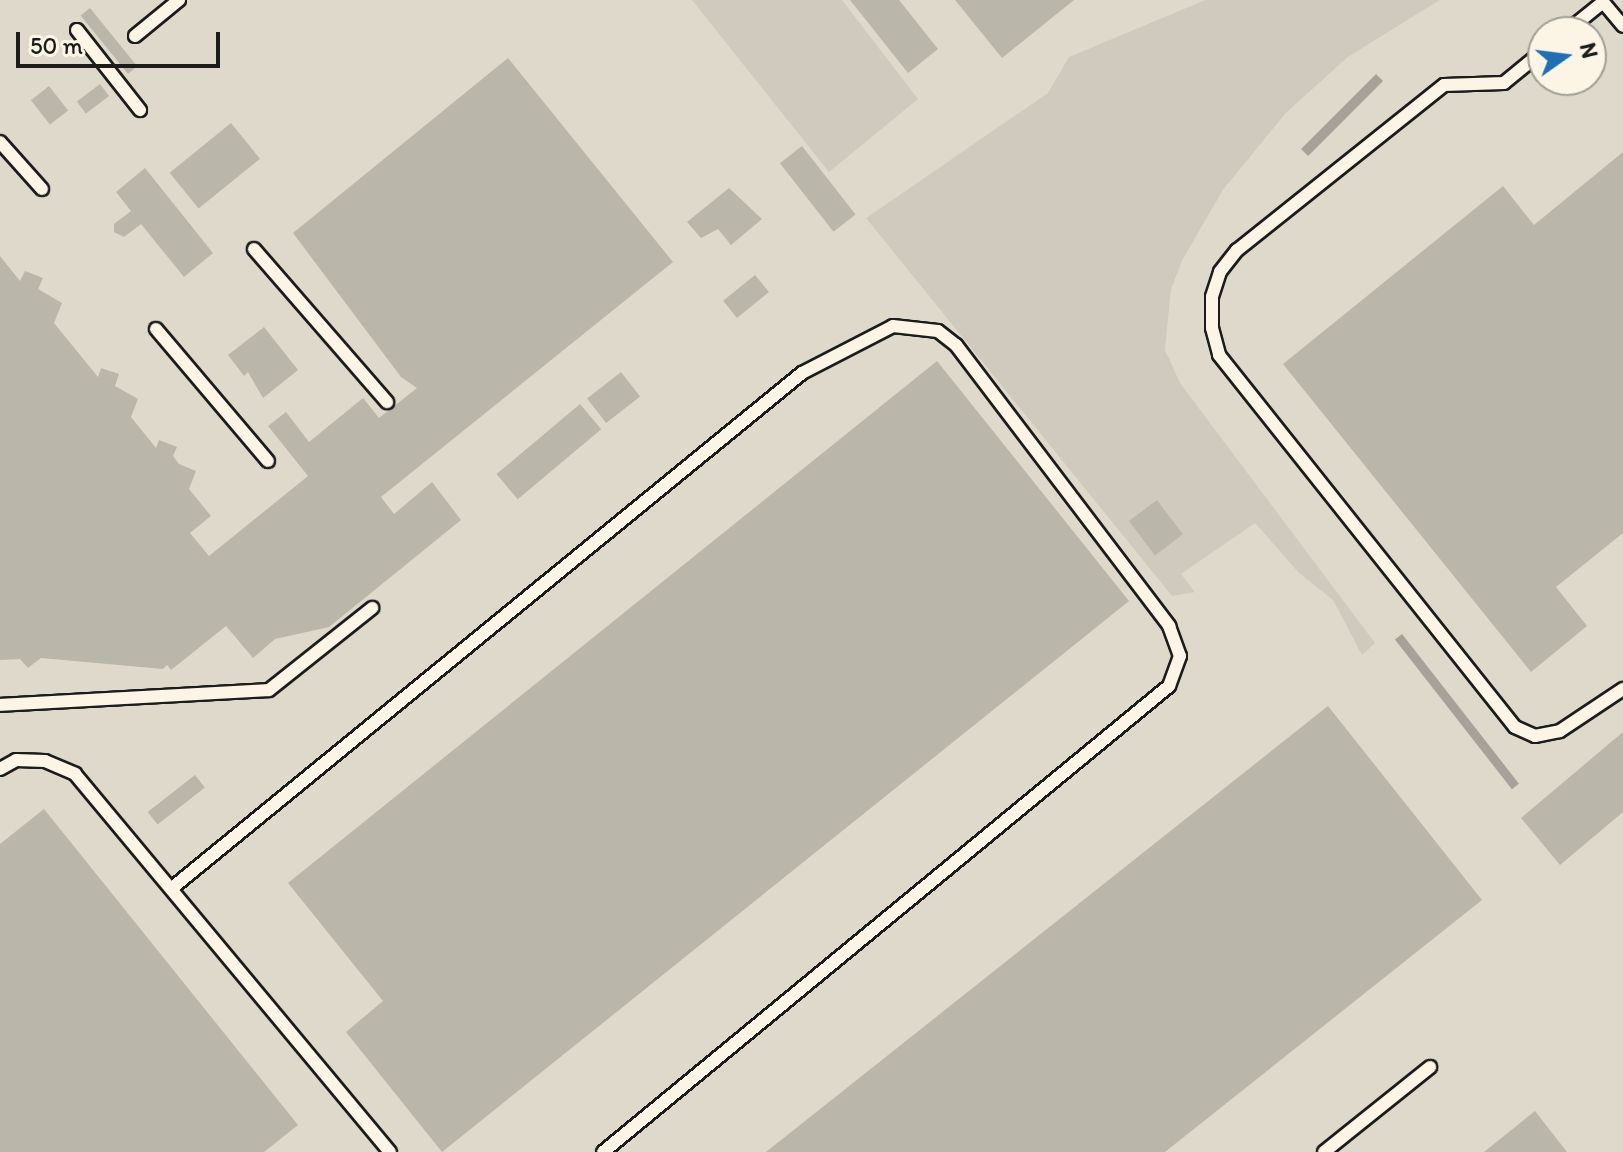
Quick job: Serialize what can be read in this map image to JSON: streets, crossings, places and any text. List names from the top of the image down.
{
  "scale_bar": "50 m",
  "north": "right"
}
